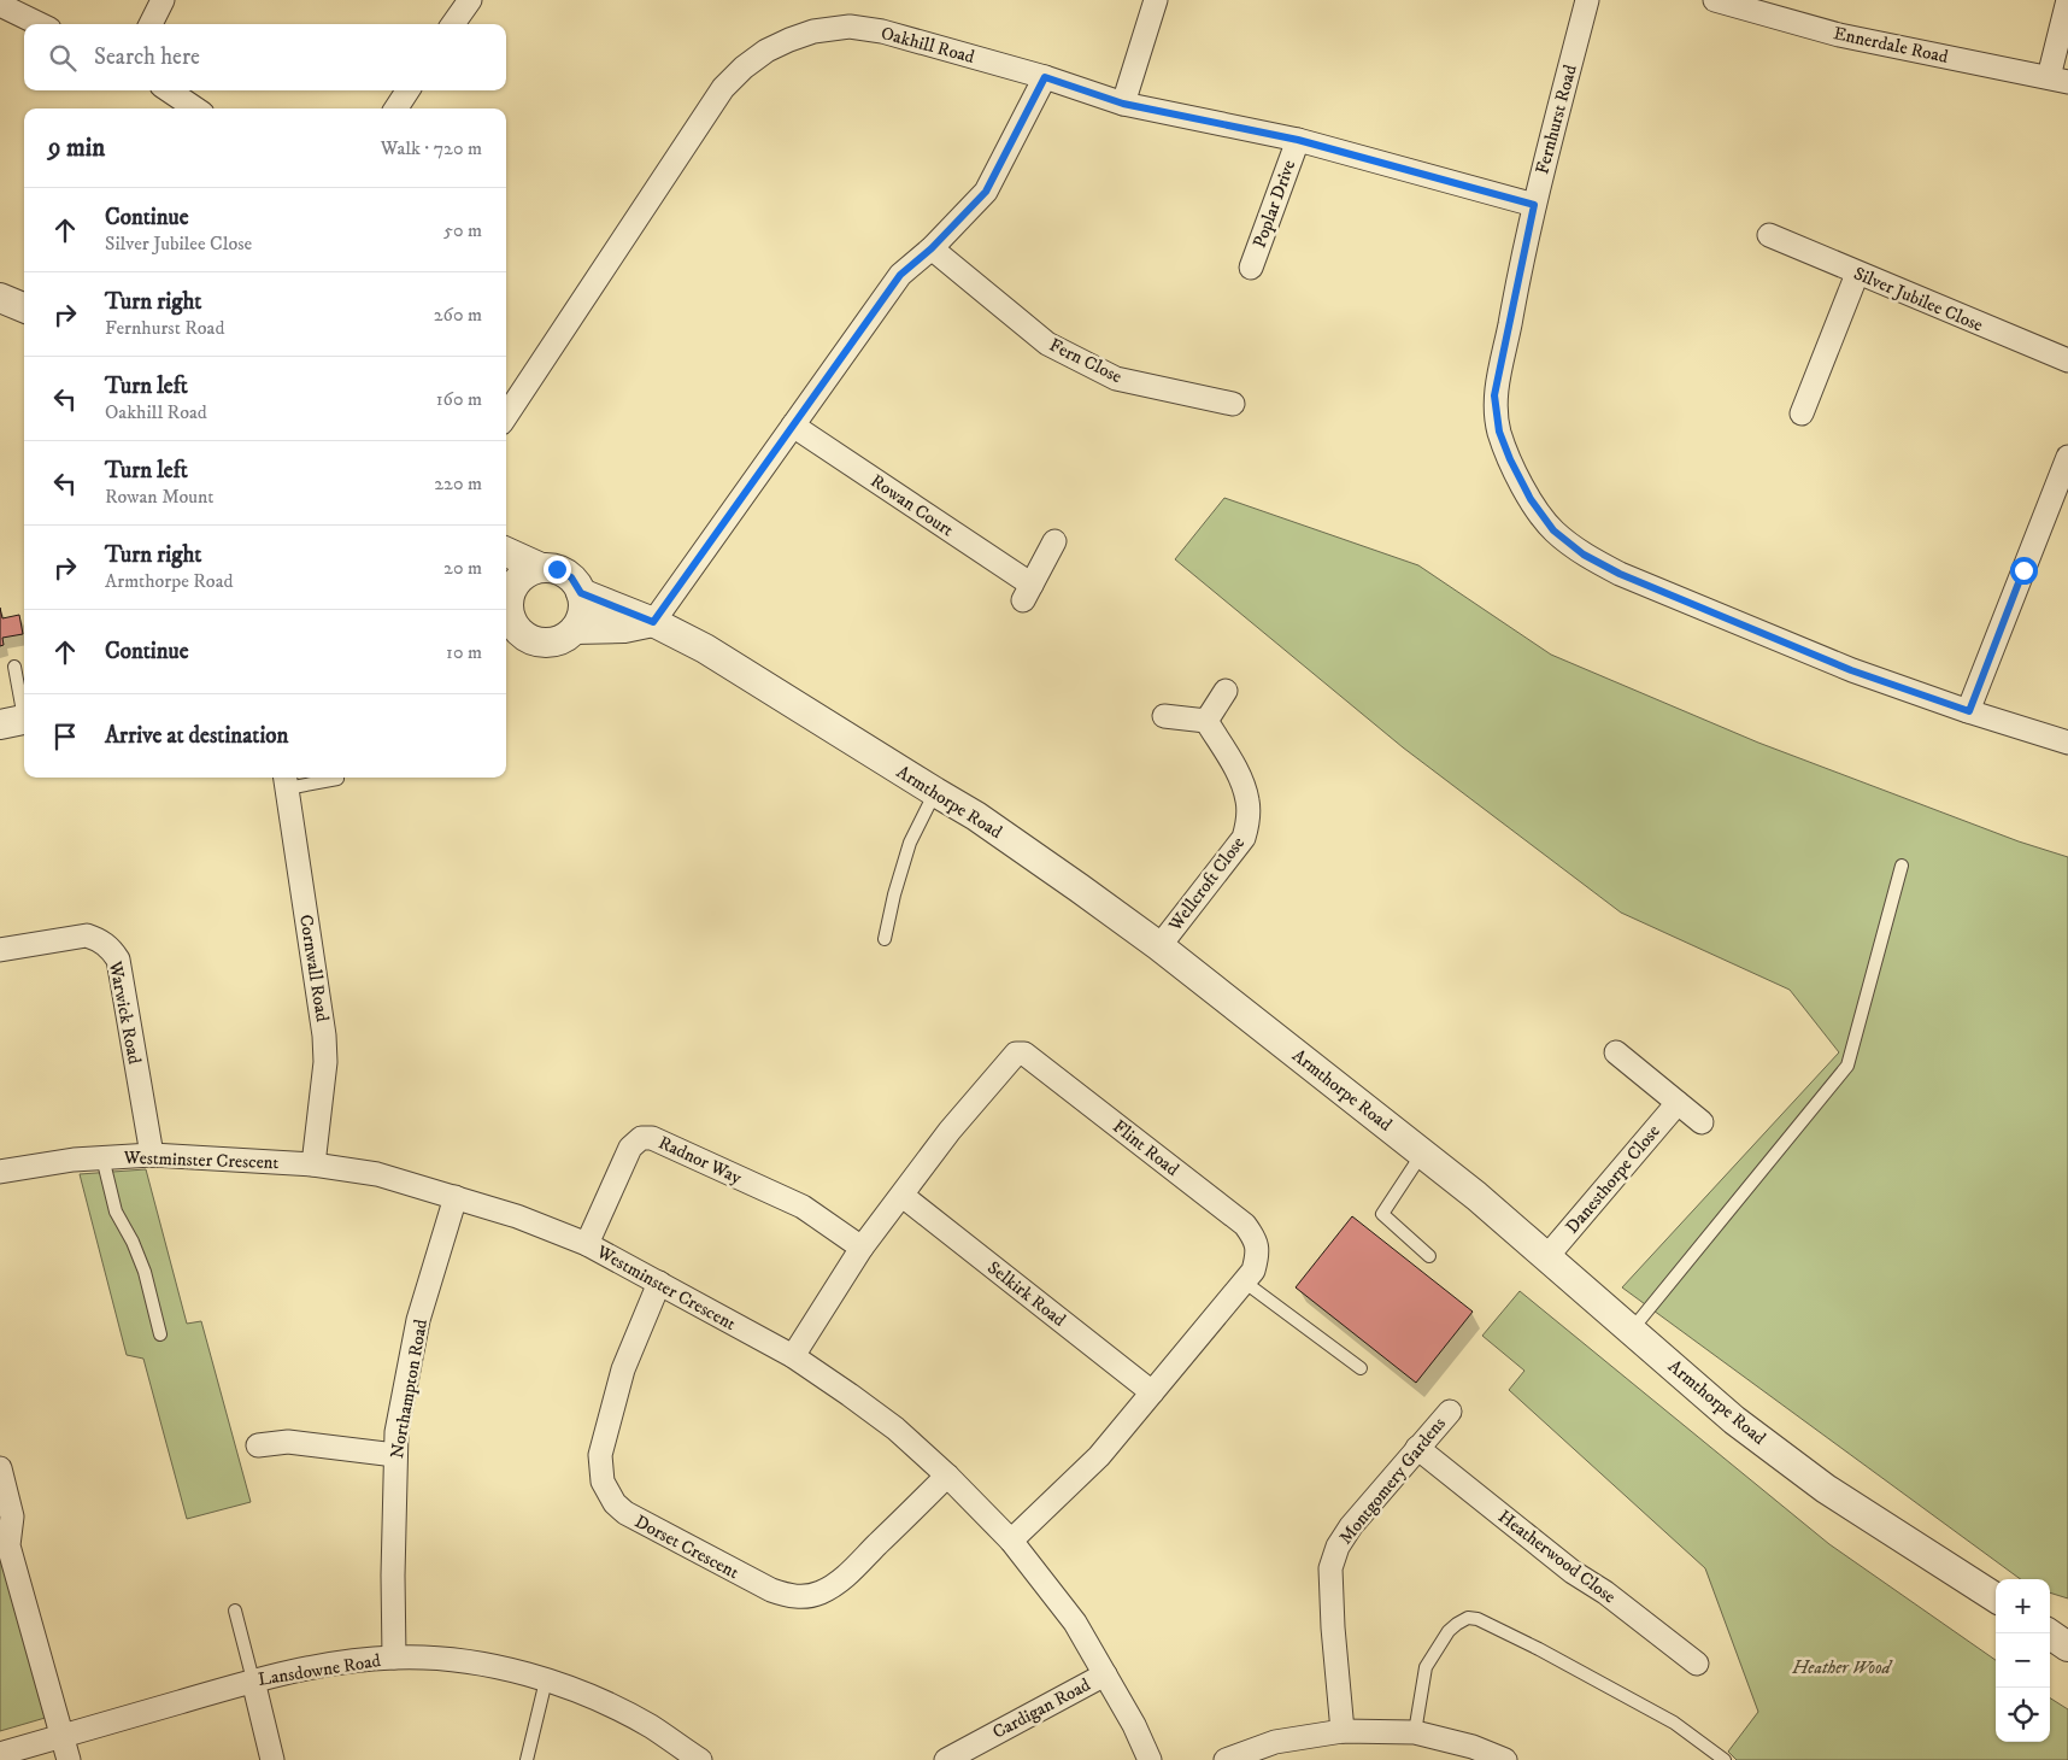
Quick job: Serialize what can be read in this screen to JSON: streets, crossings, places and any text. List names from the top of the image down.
{
  "streets": {
    "street": [
      "Oakhill Road",
      "Ennerdale Road",
      "Fernhurst Road",
      "Poplar Drive",
      "Silver Jubilee Close",
      "Fern Close",
      "Rowan Court",
      "Armthorpe Road",
      "Wellcroft Close",
      "Cornwall Road",
      "Warwick Road",
      "Flint Road",
      "Westminster Crescent",
      "Radnor Way",
      "Danesthorpe Close",
      "Selkirk Road",
      "Northampton Road",
      "Montgomery Gardens",
      "Dorset Crescent",
      "Heatherwood Close",
      "Lansdowne Road",
      "Cardigan Road"
    ]
  },
  "crossings": [
    ["Oakhill Road", "Fernhurst Road"],
    ["Oakhill Road", "Poplar Drive"],
    ["Armthorpe Road", "Wellcroft Close"],
    ["Armthorpe Road", "Danesthorpe Close"],
    ["Cornwall Road", "Westminster Crescent"],
    ["Warwick Road", "Westminster Crescent"],
    ["Flint Road", "Westminster Crescent"],
    ["Flint Road", "Radnor Way"],
    ["Flint Road", "Selkirk Road"],
    ["Westminster Crescent", "Radnor Way"],
    ["Westminster Crescent", "Northampton Road"],
    ["Westminster Crescent", "Dorset Crescent"],
    ["Westminster Crescent", "Cardigan Road"],
    ["Northampton Road", "Lansdowne Road"],
    ["Montgomery Gardens", "Heatherwood Close"]
  ],
  "parks": ["Heather Wood"],
  "page": {
    "search": "Search here",
    "heading": ["9 min", "Walk · 720 m"],
    "list": [
      ["Continue", "Silver Jubilee Close", "50 m"],
      ["Turn right", "Fernhurst Road", "260 m"],
      ["Turn left", "Oakhill Road", "160 m"],
      ["Turn left", "Rowan Mount", "220 m"],
      ["Turn right", "Armthorpe Road", "20 m"],
      ["Continue", "10 m"],
      "Arrive at destination"
    ],
    "map_buttons": ["+", "−"]
  }
}
